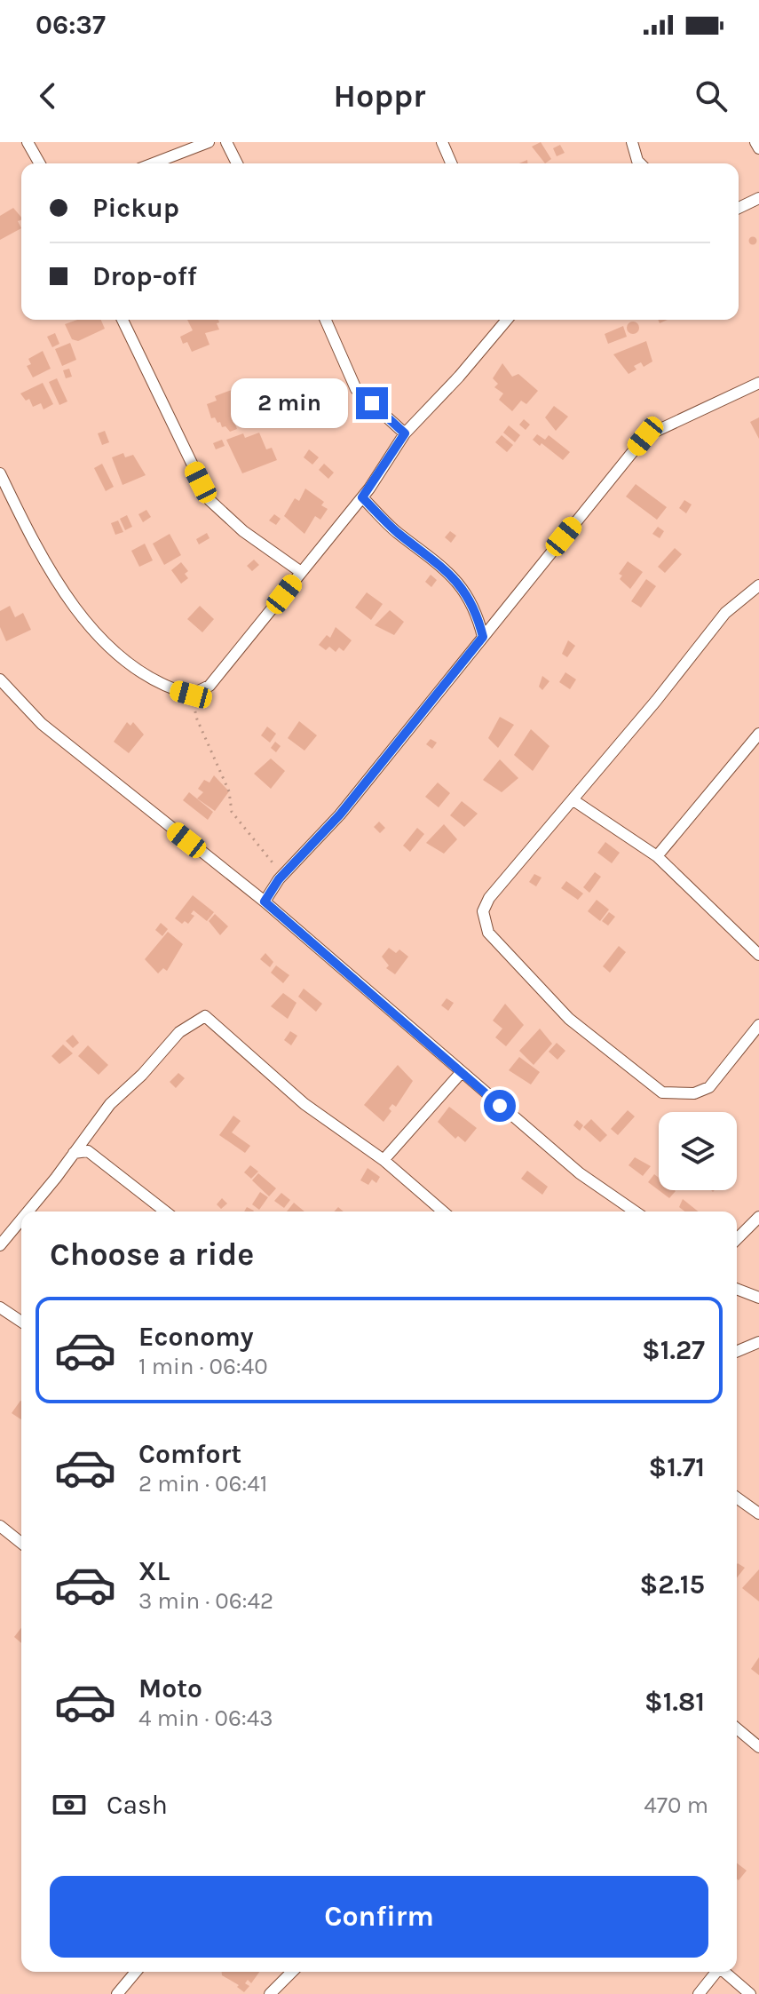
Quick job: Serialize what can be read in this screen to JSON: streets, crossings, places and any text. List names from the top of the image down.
{
  "page": {
    "status": "06:37",
    "header": "Hoppr",
    "banner": ["Pickup", "Drop-off"],
    "bubble": "2 min",
    "heading": "Choose a ride",
    "list": [
      {
        "name": "Economy",
        "note": "1 min · 06:40",
        "value": "$1.27"
      },
      {
        "name": "Comfort",
        "note": "2 min · 06:41",
        "value": "$1.71"
      },
      {
        "name": "XL",
        "note": "3 min · 06:42",
        "value": "$2.15"
      },
      {
        "name": "Moto",
        "note": "4 min · 06:43",
        "value": "$1.81"
      }
    ],
    "pay": ["Cash", "470 m"],
    "buttons": "Confirm"
  }
}
